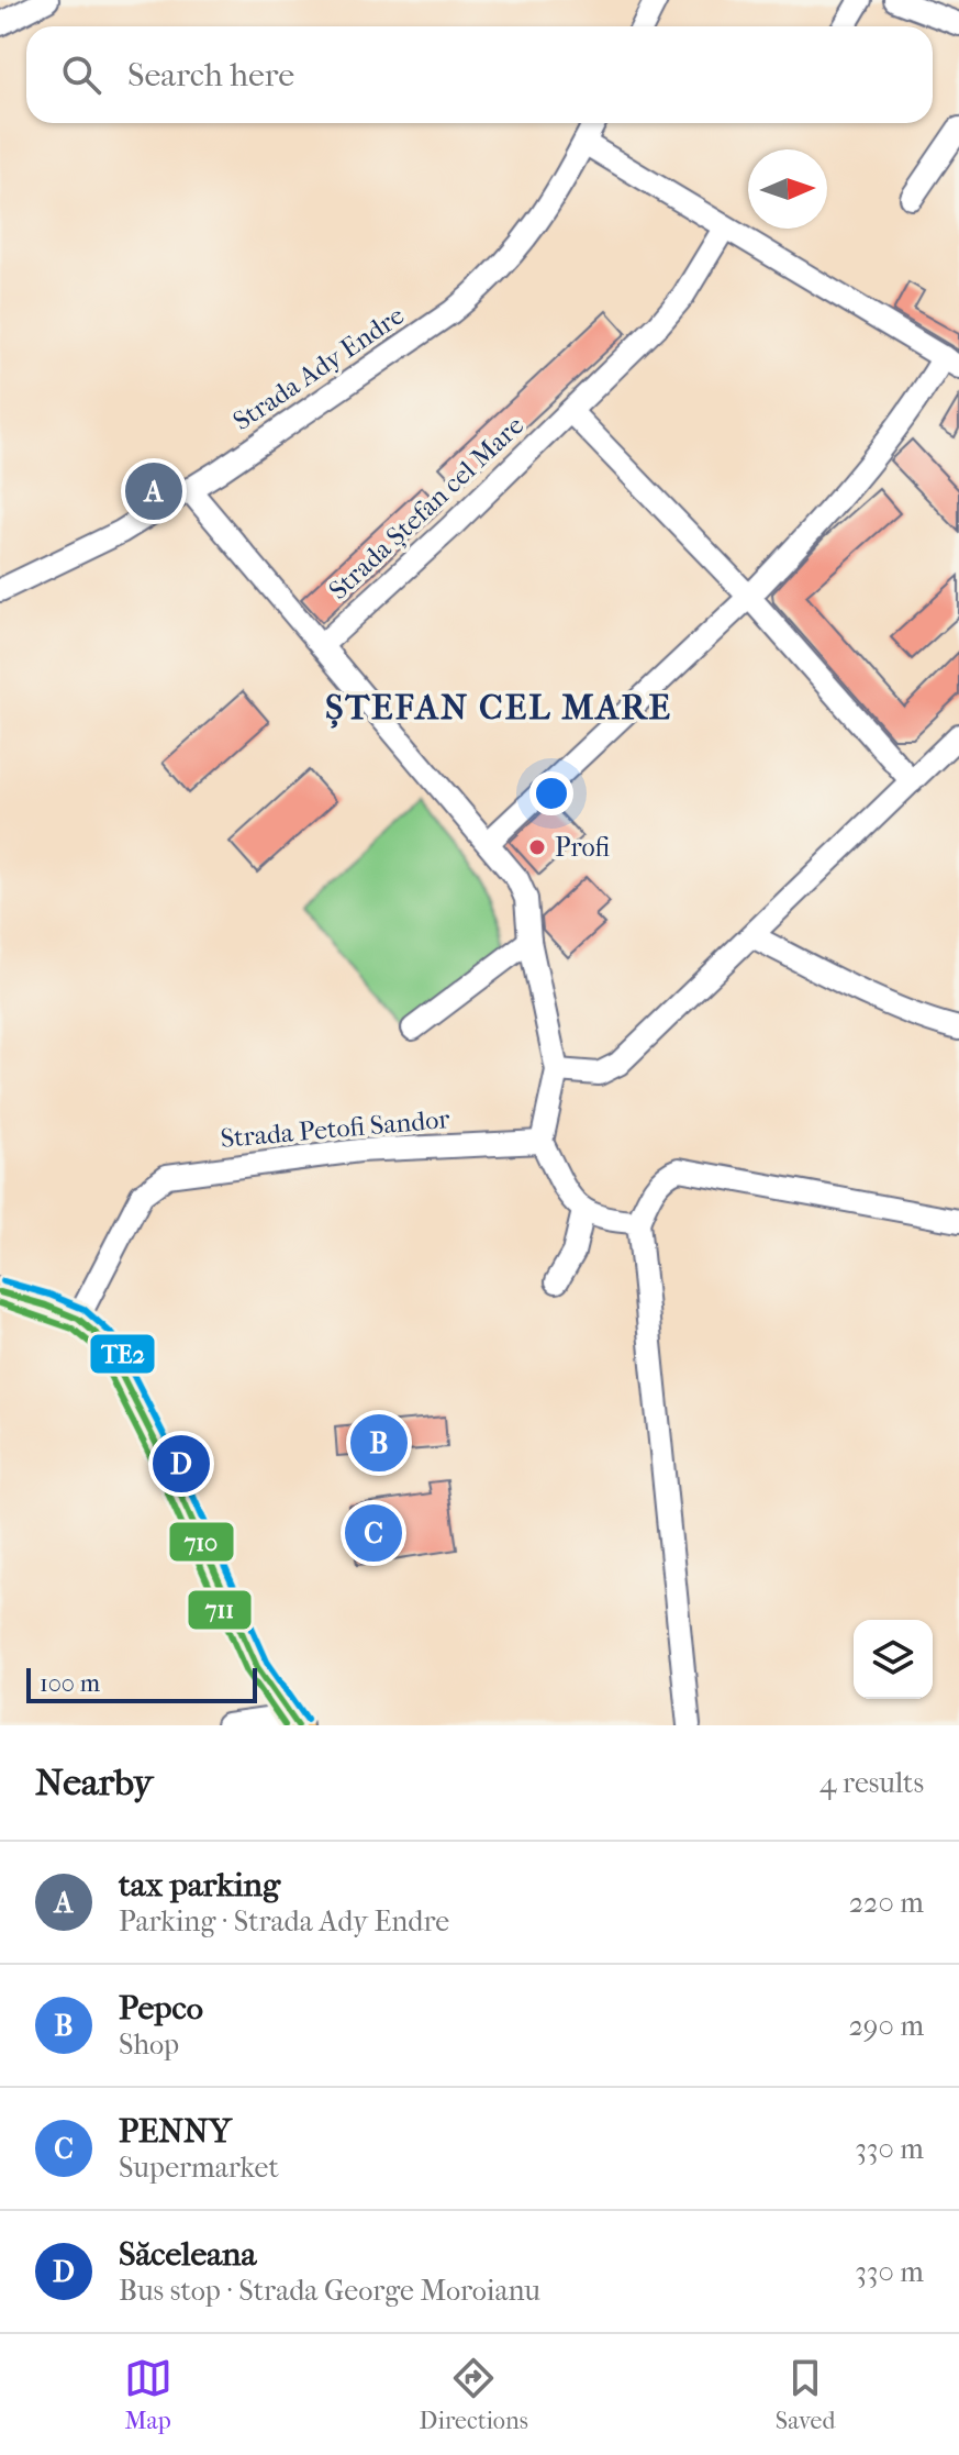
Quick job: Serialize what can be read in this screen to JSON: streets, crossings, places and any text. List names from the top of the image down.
{
  "streets": {
    "street": ["Strada Ady Endre", "Strada Ștefan cel Mare", "Strada Petofi Sandor"]
  },
  "districts": ["ȘTEFAN CEL MARE"],
  "places": ["Profi"],
  "lines": ["transit line TE2", "transit line 710", "transit line 711"],
  "scale_bar": "100 m",
  "north": "right",
  "page": {
    "search": "Search here",
    "pins": [
      "A",
      "B",
      "D",
      "C"
    ],
    "scale": "100 m",
    "heading": ["Nearby", "4 results"],
    "list": [
      {
        "mark": "A",
        "name": "tax parking",
        "note": "Parking · Strada Ady Endre",
        "value": "220 m"
      },
      {
        "mark": "B",
        "name": "Pepco",
        "note": "Shop",
        "value": "290 m"
      },
      {
        "mark": "C",
        "name": "PENNY",
        "note": "Supermarket",
        "value": "330 m"
      },
      {
        "mark": "D",
        "name": "Săceleana",
        "note": "Bus stop · Strada George Moroianu",
        "value": "330 m"
      }
    ],
    "nav": ["Map", "Directions", "Saved"]
  }
}
